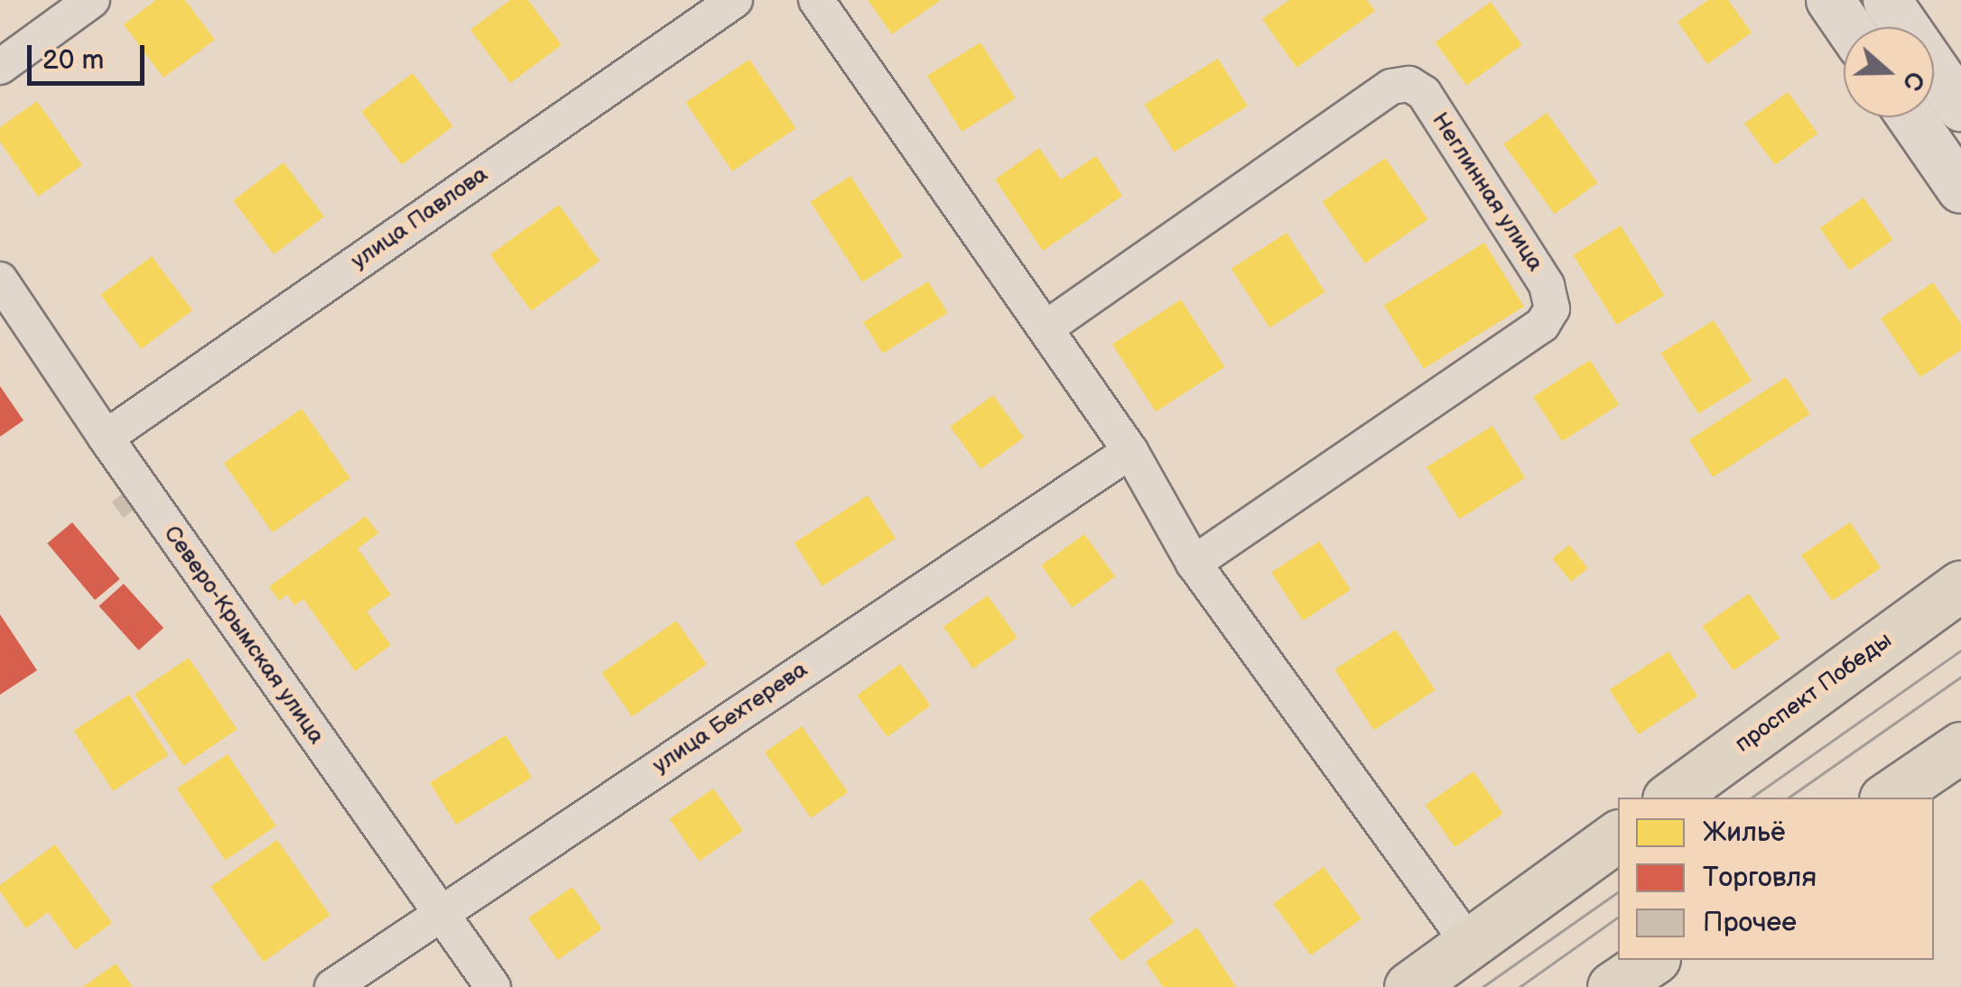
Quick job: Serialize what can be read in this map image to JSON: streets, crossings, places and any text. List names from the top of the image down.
{
  "streets": {
    "main road": ["проспект Победы"],
    "street": [
      "Неглинная улица",
      "улица Павлова",
      "Северо-Крымская улица",
      "улица Бехтерева"
    ]
  },
  "crossings": [
    ["улица Павлова", "Северо-Крымская улица"],
    ["Северо-Крымская улица", "улица Бехтерева"]
  ],
  "legend": ["Жильё", "Торговля", "Прочее"],
  "scale_bar": "20 m",
  "north": "right"
}
